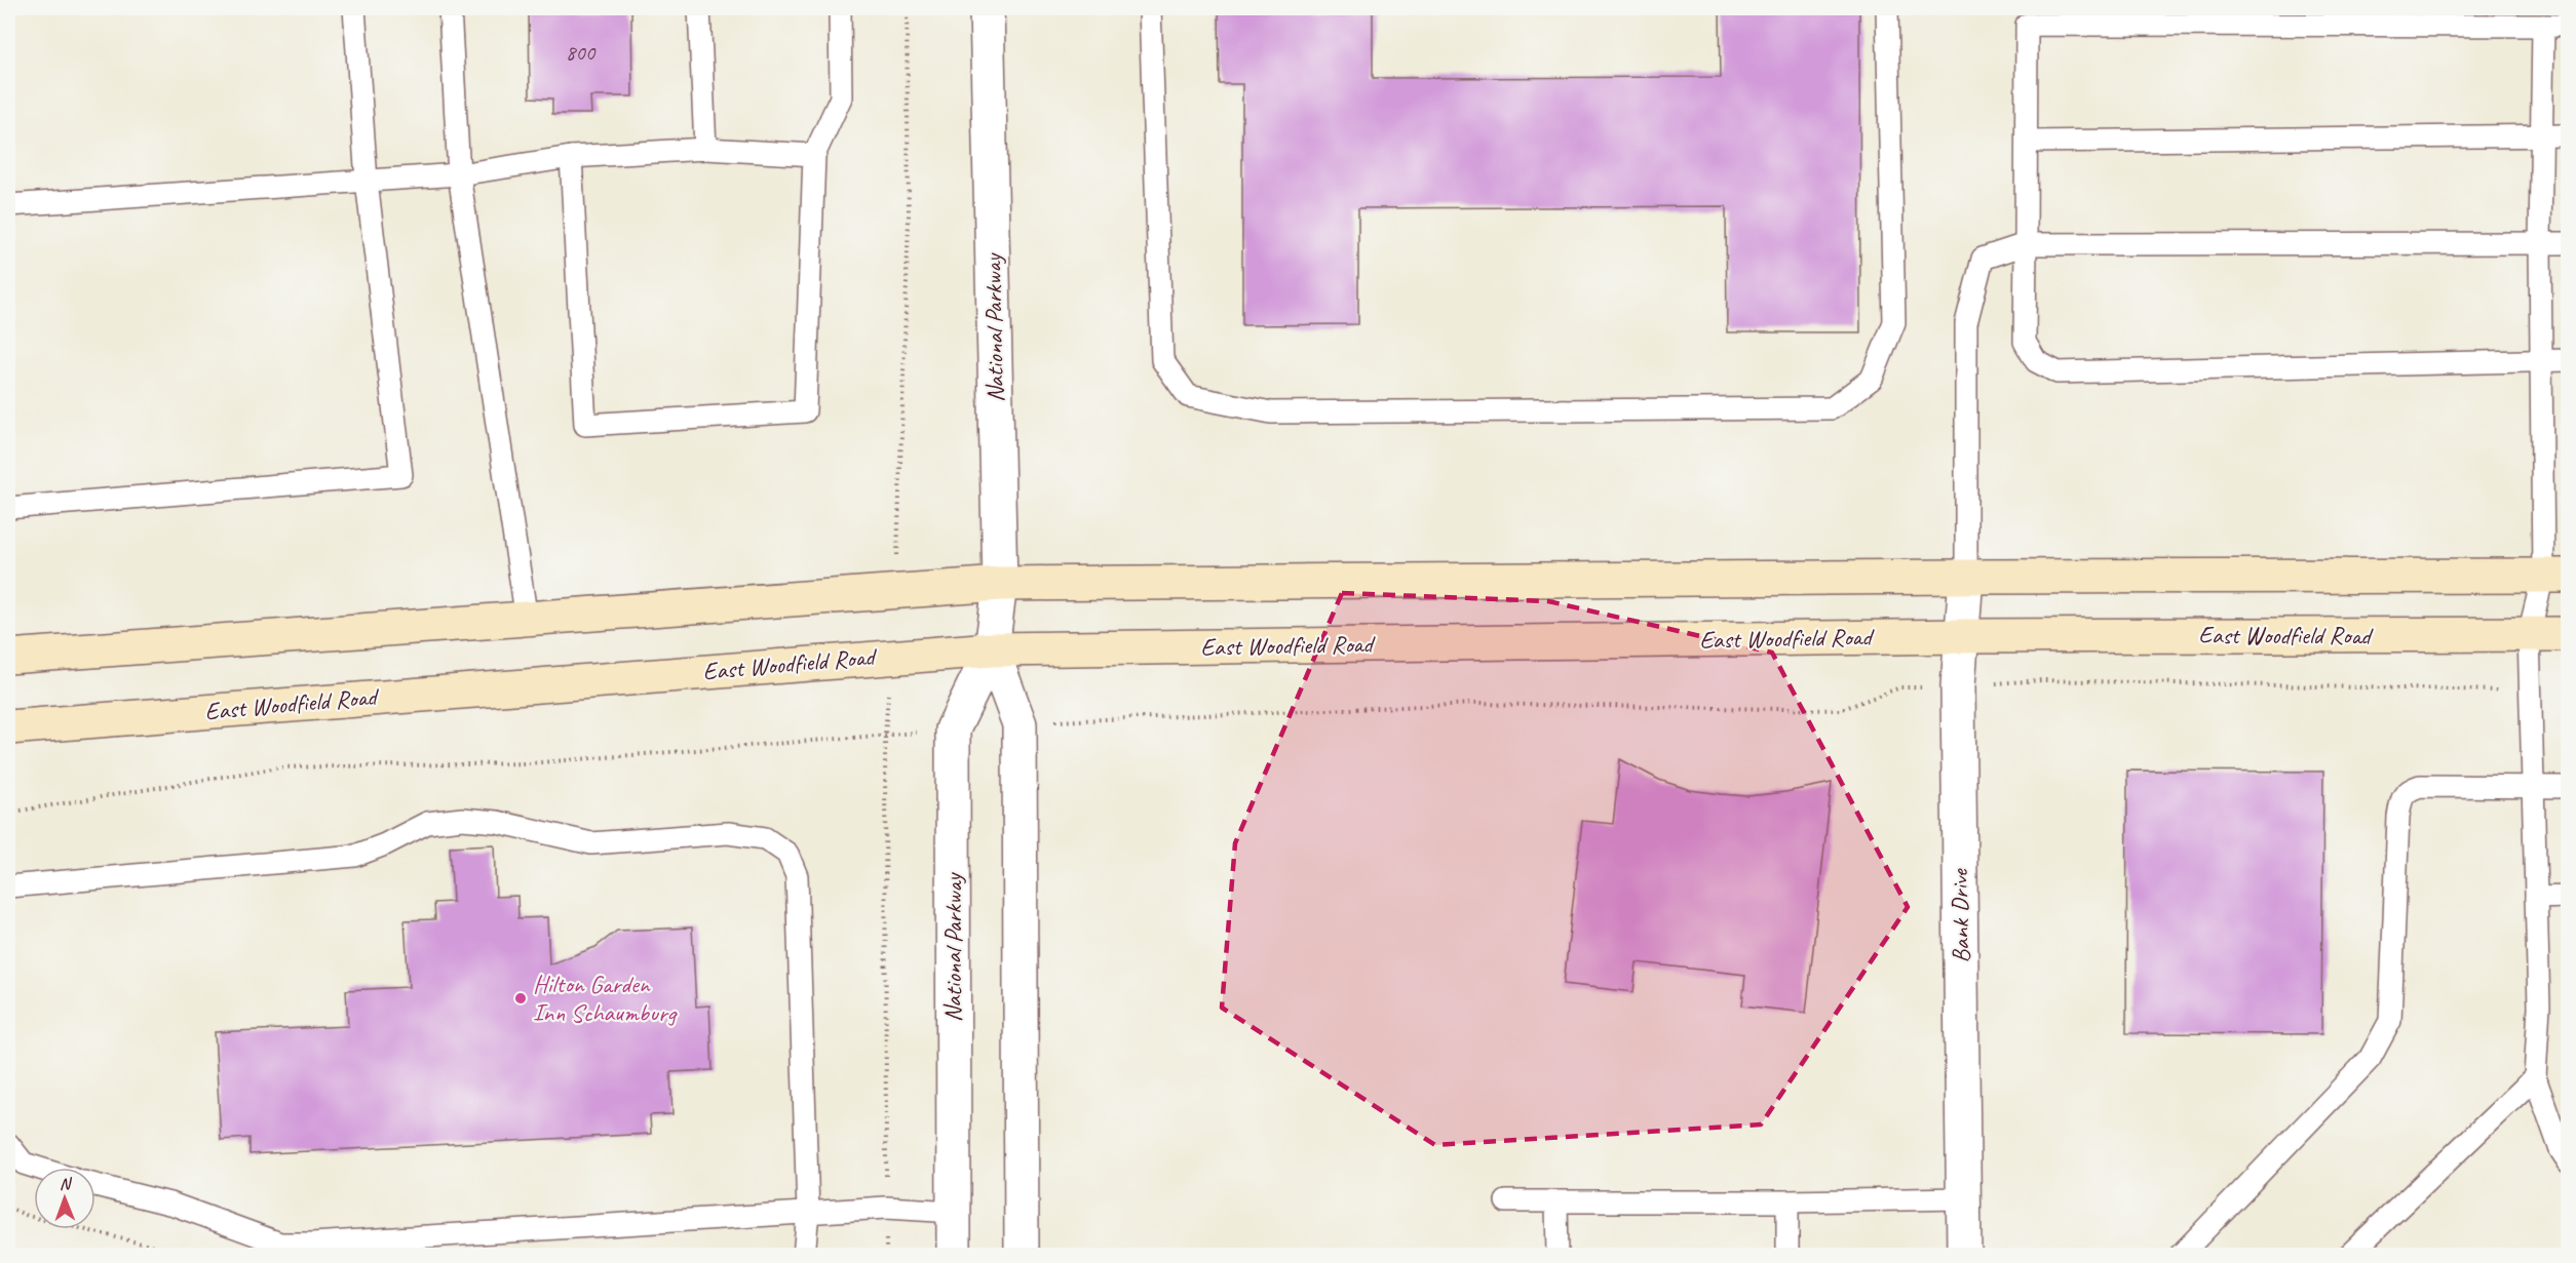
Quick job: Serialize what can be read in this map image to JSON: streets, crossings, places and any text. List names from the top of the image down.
{
  "streets": {
    "street": ["National Parkway", "East Woodfield Road", "Bank Drive"]
  },
  "crossings": [
    ["National Parkway", "East Woodfield Road"],
    ["East Woodfield Road", "Bank Drive"]
  ],
  "places": ["Hilton Garden Inn Schaumburg"],
  "house_numbers": ["800"],
  "north": "top"
}
